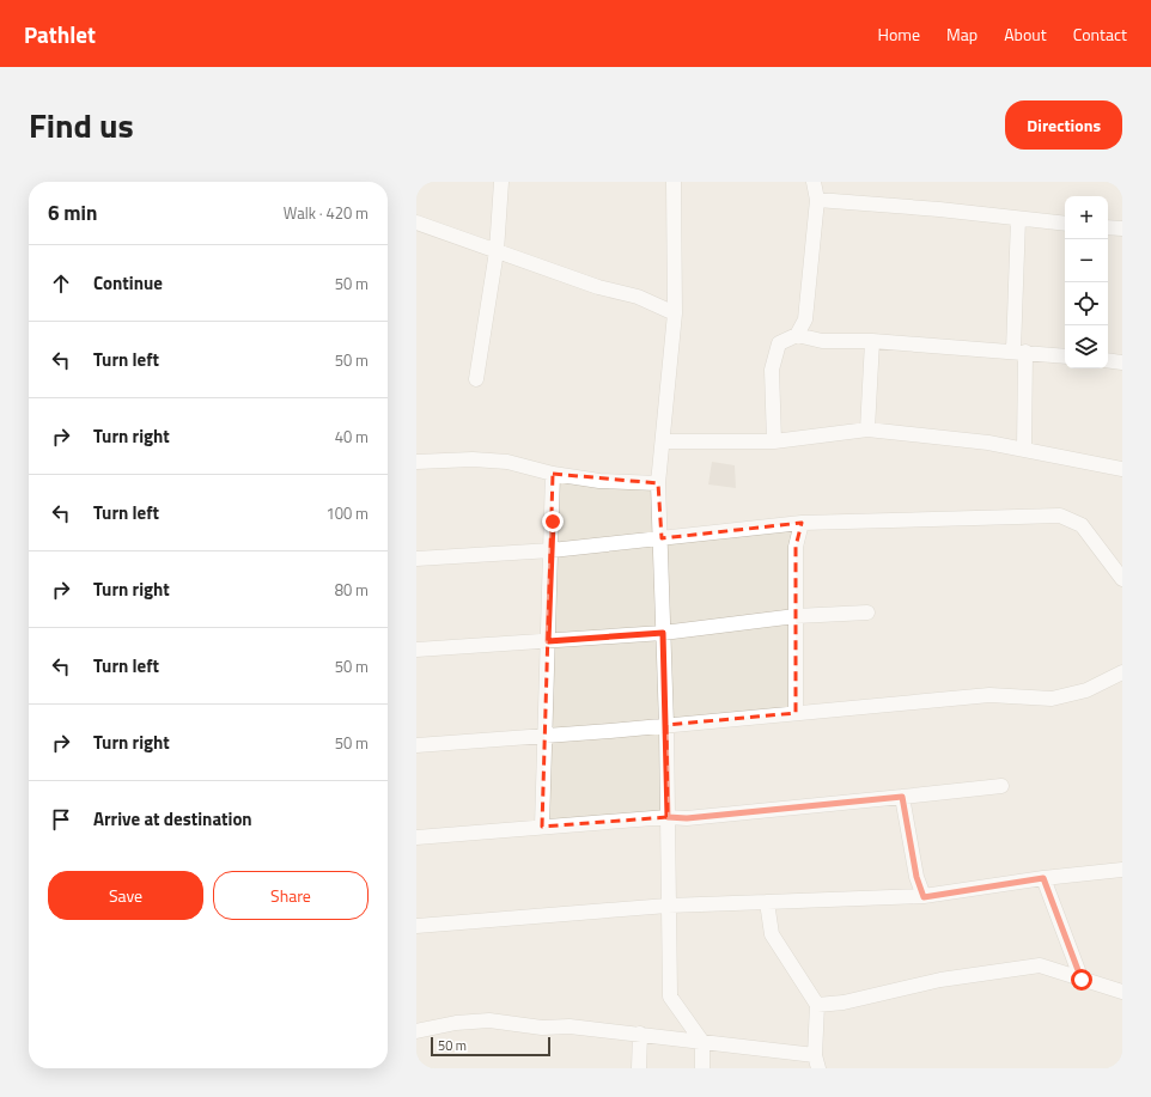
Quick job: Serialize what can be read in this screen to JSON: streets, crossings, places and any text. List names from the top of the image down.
{
  "scale_bar": "50 m",
  "page": {
    "header": "Pathlet",
    "nav": [
      "Home",
      "Map",
      "About",
      "Contact"
    ],
    "title": "Find us",
    "buttons": [
      "Directions",
      ["Save", "Share"]
    ],
    "heading": ["6 min", "Walk · 420 m"],
    "map_buttons": ["+", "−"],
    "list": [
      ["Continue", "50 m"],
      ["Turn left", "50 m"],
      ["Turn right", "40 m"],
      ["Turn left", "100 m"],
      ["Turn right", "80 m"],
      ["Turn left", "50 m"],
      ["Turn right", "50 m"],
      "Arrive at destination"
    ],
    "scale": "50 m"
  }
}
